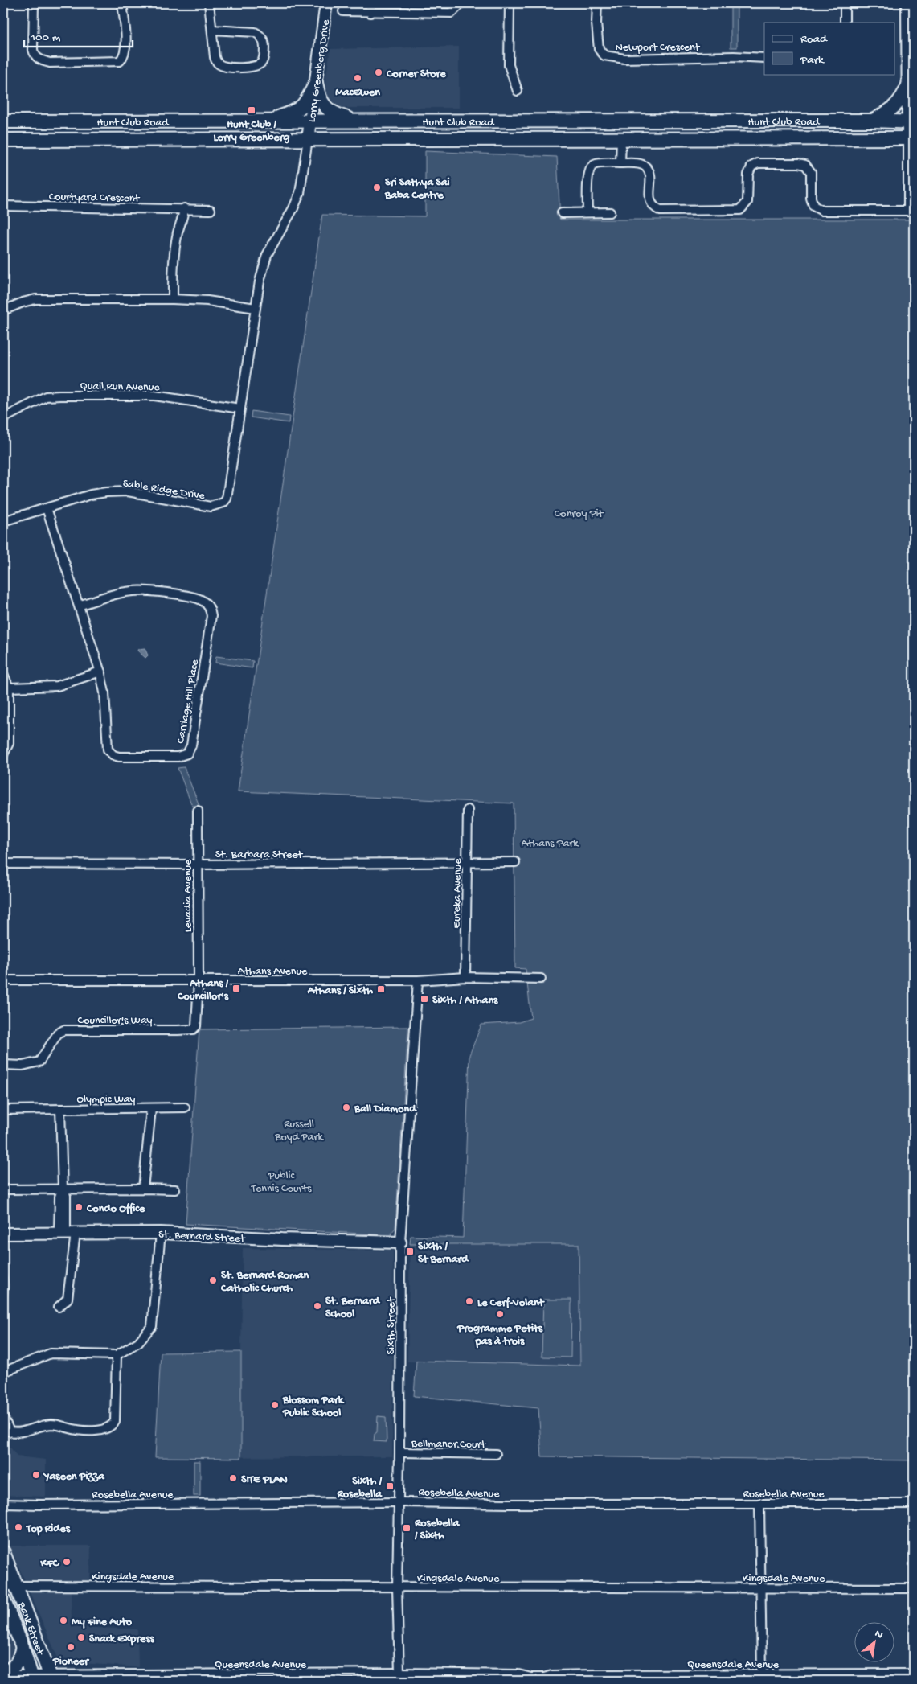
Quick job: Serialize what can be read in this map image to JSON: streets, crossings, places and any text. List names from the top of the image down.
{
  "streets": {
    "main road": ["Hunt Club Road", "Bank Street"],
    "street": [
      "Newport Crescent",
      "Lorry Greenberg Drive",
      "Courtyard Crescent",
      "Quail Run Avenue",
      "Sable Ridge Drive",
      "Carriage Hill Place",
      "St. Barbara Street",
      "Eureka Avenue",
      "Levadia Avenue",
      "Athans Avenue",
      "Councillor's Way",
      "Olympic Way",
      "St. Bernard Street",
      "Sixth Street",
      "Bellmanor Court",
      "Rosebella Avenue",
      "Kingsdale Avenue",
      "Queensdale Avenue"
    ]
  },
  "crossings": [
    ["Lorry Greenberg Drive", "Hunt Club Road"],
    ["Lorry Greenberg Drive", "Sable Ridge Drive"],
    ["Hunt Club Road", "Sable Ridge Drive"],
    ["Quail Run Avenue", "Sable Ridge Drive"],
    ["Sable Ridge Drive", "Carriage Hill Place"],
    ["St. Barbara Street", "Eureka Avenue"],
    ["St. Barbara Street", "Levadia Avenue"],
    ["Eureka Avenue", "Athans Avenue"],
    ["Levadia Avenue", "Athans Avenue"],
    ["Levadia Avenue", "Councillor's Way"],
    ["Athans Avenue", "Councillor's Way"],
    ["Athans Avenue", "Sixth Street"],
    ["St. Bernard Street", "Sixth Street"],
    ["Sixth Street", "Bellmanor Court"],
    ["Sixth Street", "Rosebella Avenue"],
    ["Sixth Street", "Kingsdale Avenue"],
    ["Sixth Street", "Queensdale Avenue"],
    ["Kingsdale Avenue", "Bank Street"],
    ["Bank Street", "Queensdale Avenue"]
  ],
  "parks": [
    "Conroy Pit",
    "Athans Park",
    "Russell Boyd Park",
    "Public Tennis Courts"
  ],
  "places": {
    "other": [
      "Corner Store",
      "MacEwen",
      "Sri Sathya Sai Baba Centre",
      "Ball Diamond",
      "Condo Office",
      "St. Bernard Roman Catholic Church",
      "Le Cerf-Volant",
      "St. Bernard School",
      "Programme Petits pas à trois",
      "Blossom Park Public School",
      "Yaseen Pizza",
      "SITE PLAN",
      "Top Rides",
      "KFC",
      "My Fine Auto",
      "Snack Express",
      "Pioneer"
    ],
    "transit": [
      "Hunt Club / Lorry Greenberg",
      "Athans / Councillor's",
      "Athans / Sixth",
      "Sixth / Athans",
      "Sixth / St Bernard",
      "Sixth / Rosebella",
      "Rosebella / Sixth"
    ]
  },
  "legend": ["Road", "Park"],
  "scale_bar": "100 m",
  "north": "top right"
}
